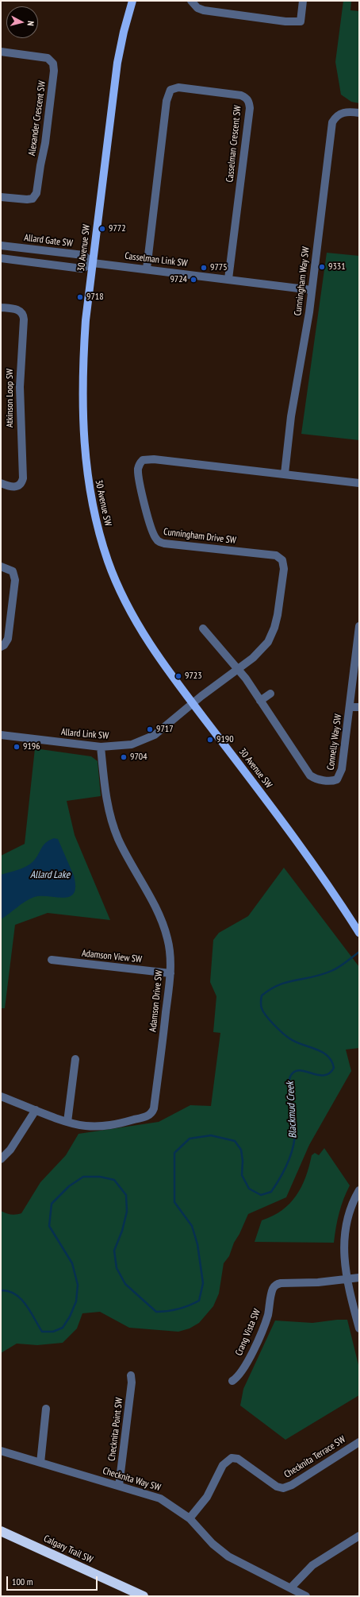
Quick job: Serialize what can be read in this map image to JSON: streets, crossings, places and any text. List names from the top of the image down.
{
  "streets": {
    "highway": ["Calgary Trail SW"],
    "main road": ["30 Avenue SW"],
    "street": [
      "Alexander Crescent SW",
      "Casselman Crescent SW",
      "Allard Gate SW",
      "Casselman Link SW",
      "Cunningham Way SW",
      "Atkinson Loop SW",
      "Cunningham Drive SW",
      "Allard Link SW",
      "Connelly Way SW",
      "Adamson View SW",
      "Adamson Drive SW",
      "Crang Vista SW",
      "Checknita Point SW",
      "Checknita Terrace SW",
      "Checknita Way SW"
    ]
  },
  "crossings": [
    ["Casselman Crescent SW", "Casselman Link SW"],
    ["Allard Gate SW", "30 Avenue SW"],
    ["Allard Gate SW", "Casselman Link SW"],
    ["30 Avenue SW", "Casselman Link SW"],
    ["30 Avenue SW", "Cunningham Drive SW"],
    ["30 Avenue SW", "Allard Link SW"],
    ["Casselman Link SW", "Cunningham Way SW"],
    ["Cunningham Way SW", "Cunningham Drive SW"],
    ["Cunningham Drive SW", "Allard Link SW"],
    ["Cunningham Drive SW", "Connelly Way SW"],
    ["Allard Link SW", "Adamson Drive SW"],
    ["Adamson View SW", "Adamson Drive SW"],
    ["Checknita Point SW", "Checknita Way SW"],
    ["Checknita Terrace SW", "Checknita Way SW"]
  ],
  "water": ["Allard Lake", "Blackmud Creek"],
  "places": [
    "9772",
    "9331",
    "9775",
    "9724",
    "9718",
    "9723",
    "9717",
    "9190",
    "9196",
    "9704"
  ],
  "scale_bar": "100 m",
  "north": "right"
}
